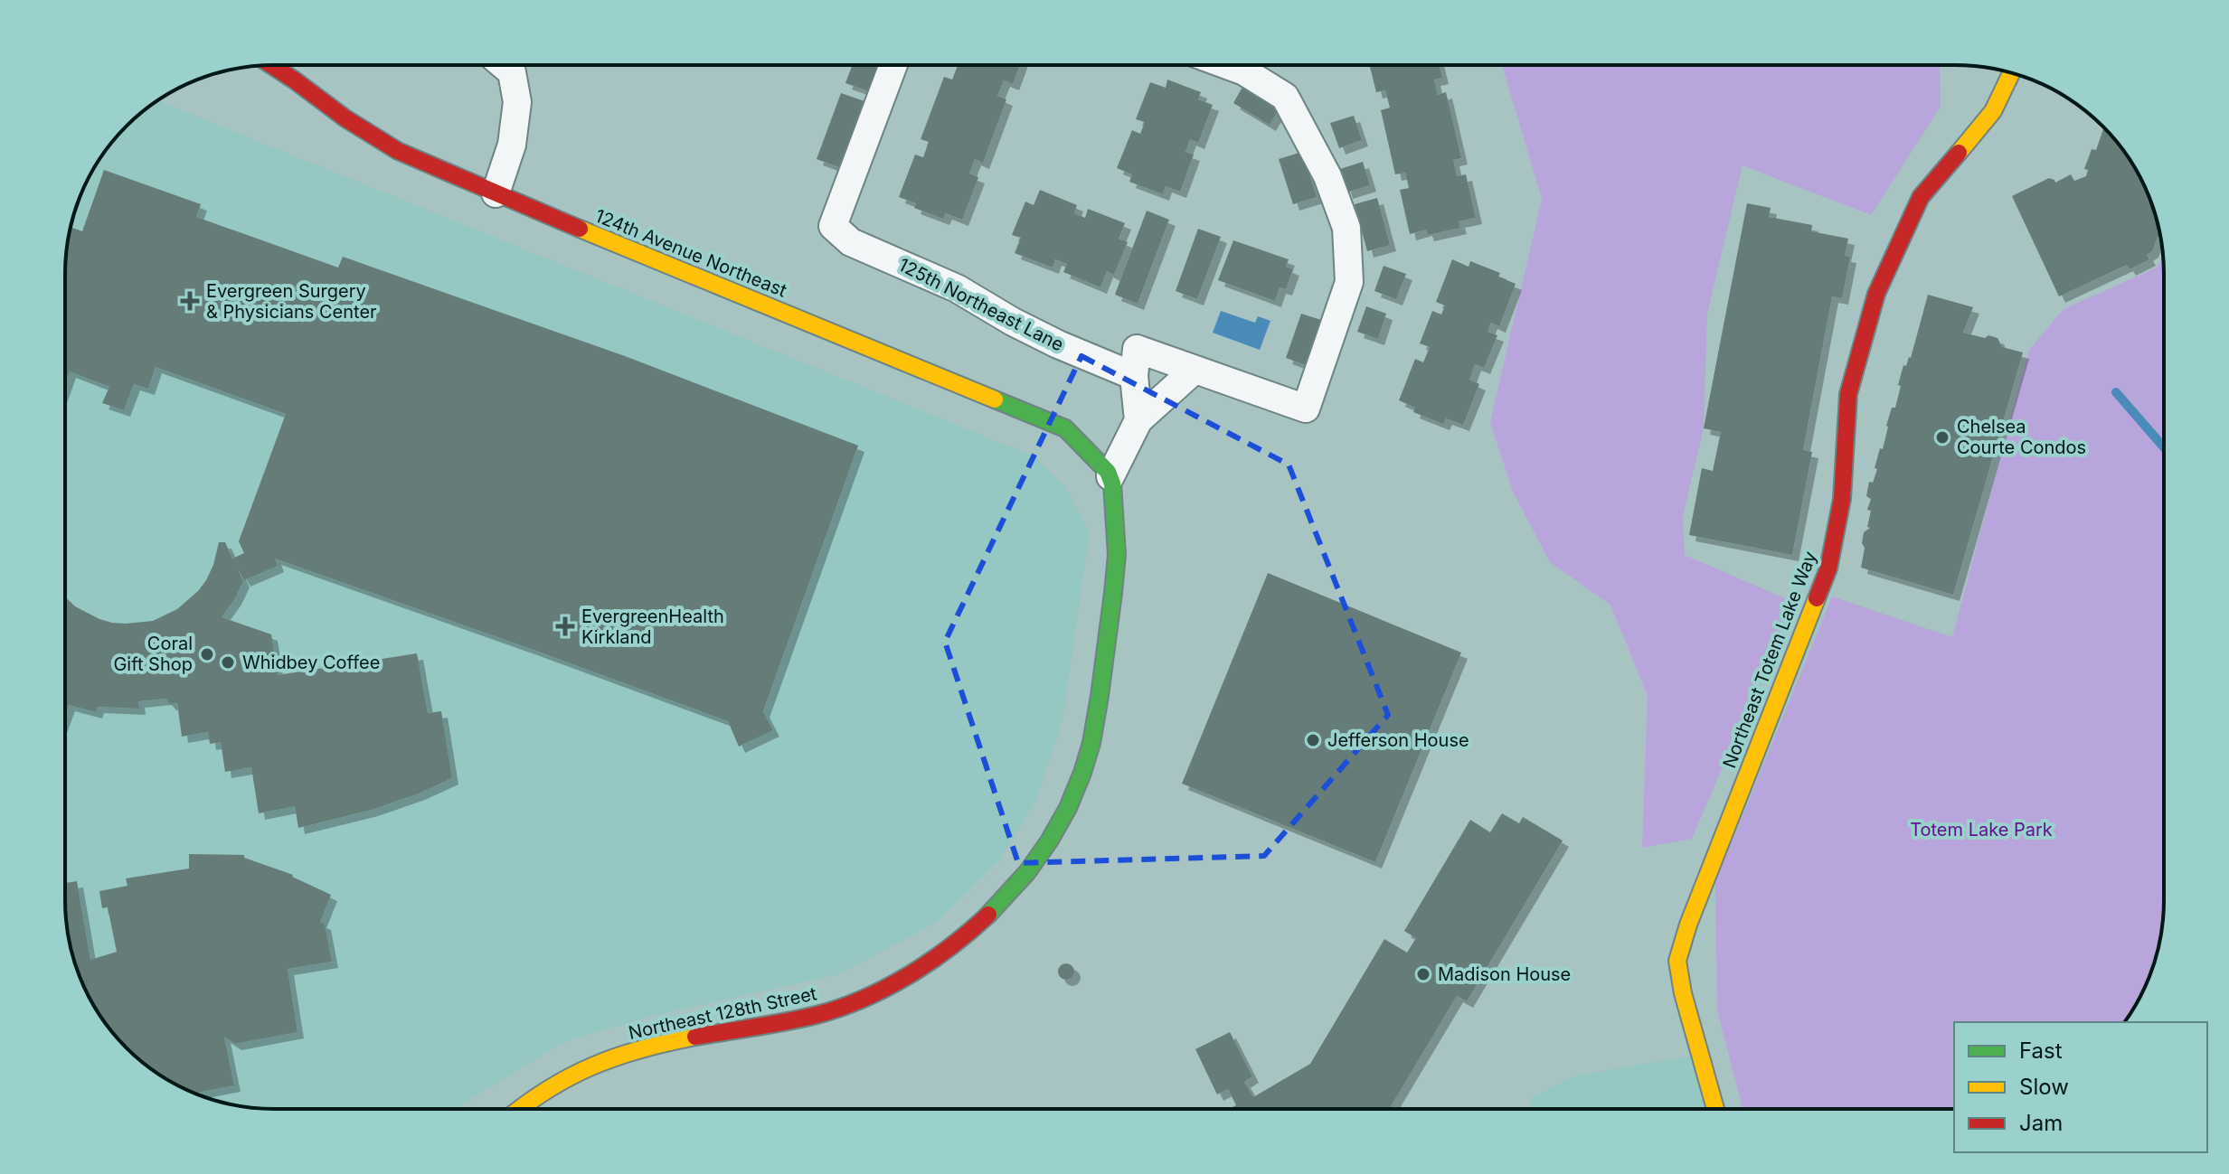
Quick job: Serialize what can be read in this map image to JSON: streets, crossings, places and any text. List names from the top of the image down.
{
  "streets": {
    "street": [
      "124th Avenue Northeast",
      "125th Northeast Lane",
      "Northeast Totem Lake Way",
      "Northeast 128th Street"
    ]
  },
  "crossings": [
    ["124th Avenue Northeast", "Northeast 128th Street"]
  ],
  "parks": ["Totem Lake Park"],
  "places": {
    "health": ["Evergreen Surgery & Physicians Center", "EvergreenHealth Kirkland"],
    "other": [
      "Chelsea Courte Condos",
      "Coral Gift Shop",
      "Whidbey Coffee",
      "Jefferson House",
      "Madison House"
    ]
  },
  "legend": ["Fast", "Slow", "Jam"]
}
